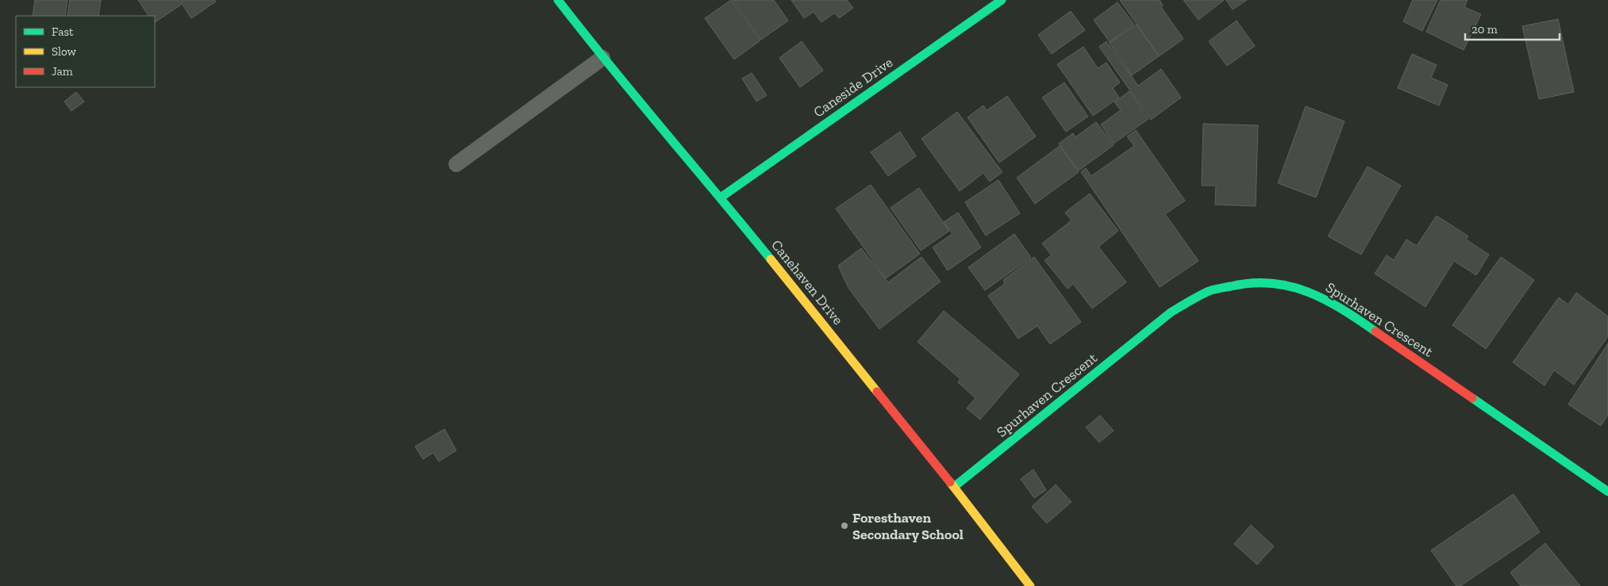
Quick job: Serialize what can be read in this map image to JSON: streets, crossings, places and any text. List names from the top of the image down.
{
  "streets": {
    "street": ["Caneside Drive", "Canehaven Drive", "Spurhaven Crescent"]
  },
  "crossings": [
    ["Caneside Drive", "Canehaven Drive"],
    ["Canehaven Drive", "Spurhaven Crescent"]
  ],
  "places": ["Foresthaven Secondary School"],
  "legend": ["Fast", "Slow", "Jam"],
  "scale_bar": "20 m"
}
